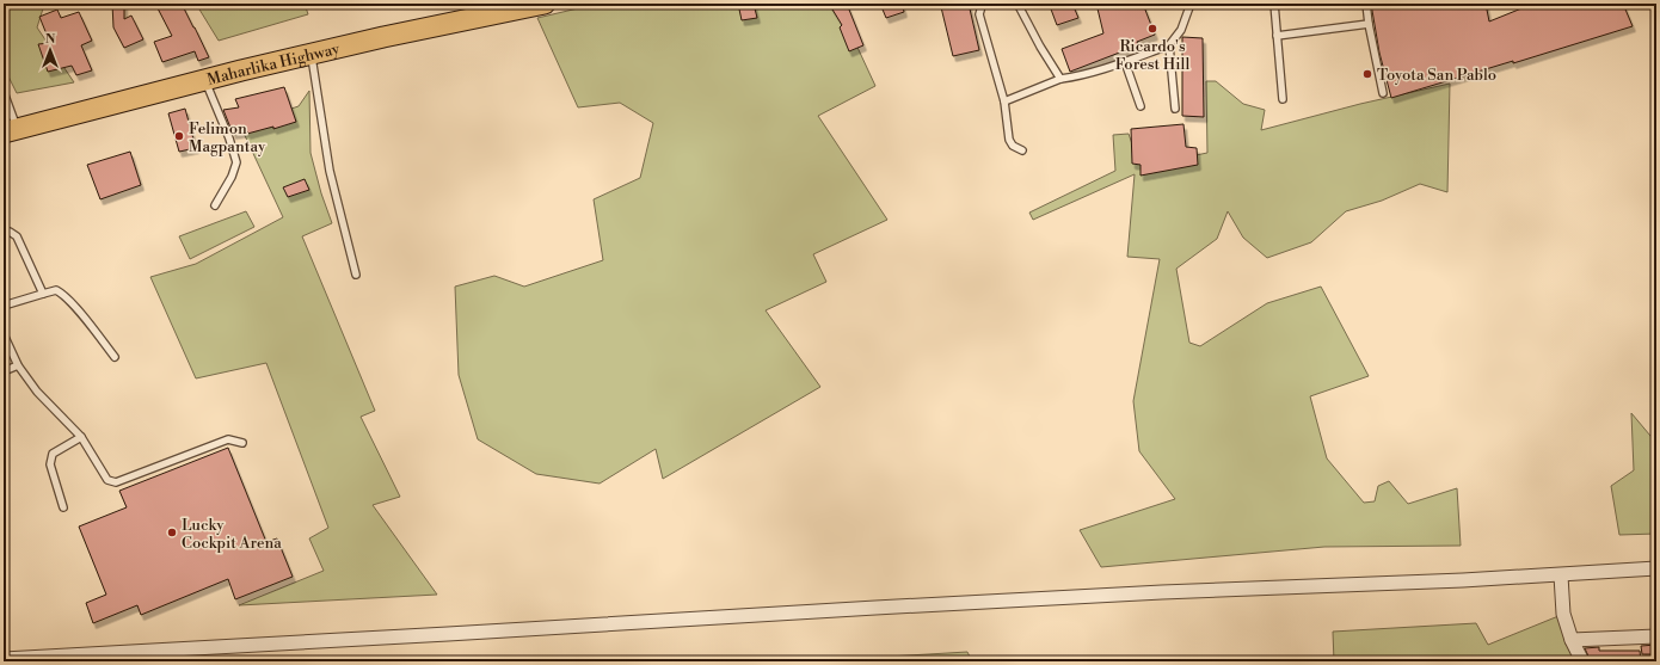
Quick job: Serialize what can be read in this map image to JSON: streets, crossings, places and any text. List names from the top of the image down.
{
  "streets": {
    "main road": ["Maharlika Highway"]
  },
  "places": [
    "Ricardo's Forest Hill",
    "Toyota San Pablo",
    "Felimon Magpantay",
    "Lucky Cockpit Arena"
  ],
  "north": "top"
}
